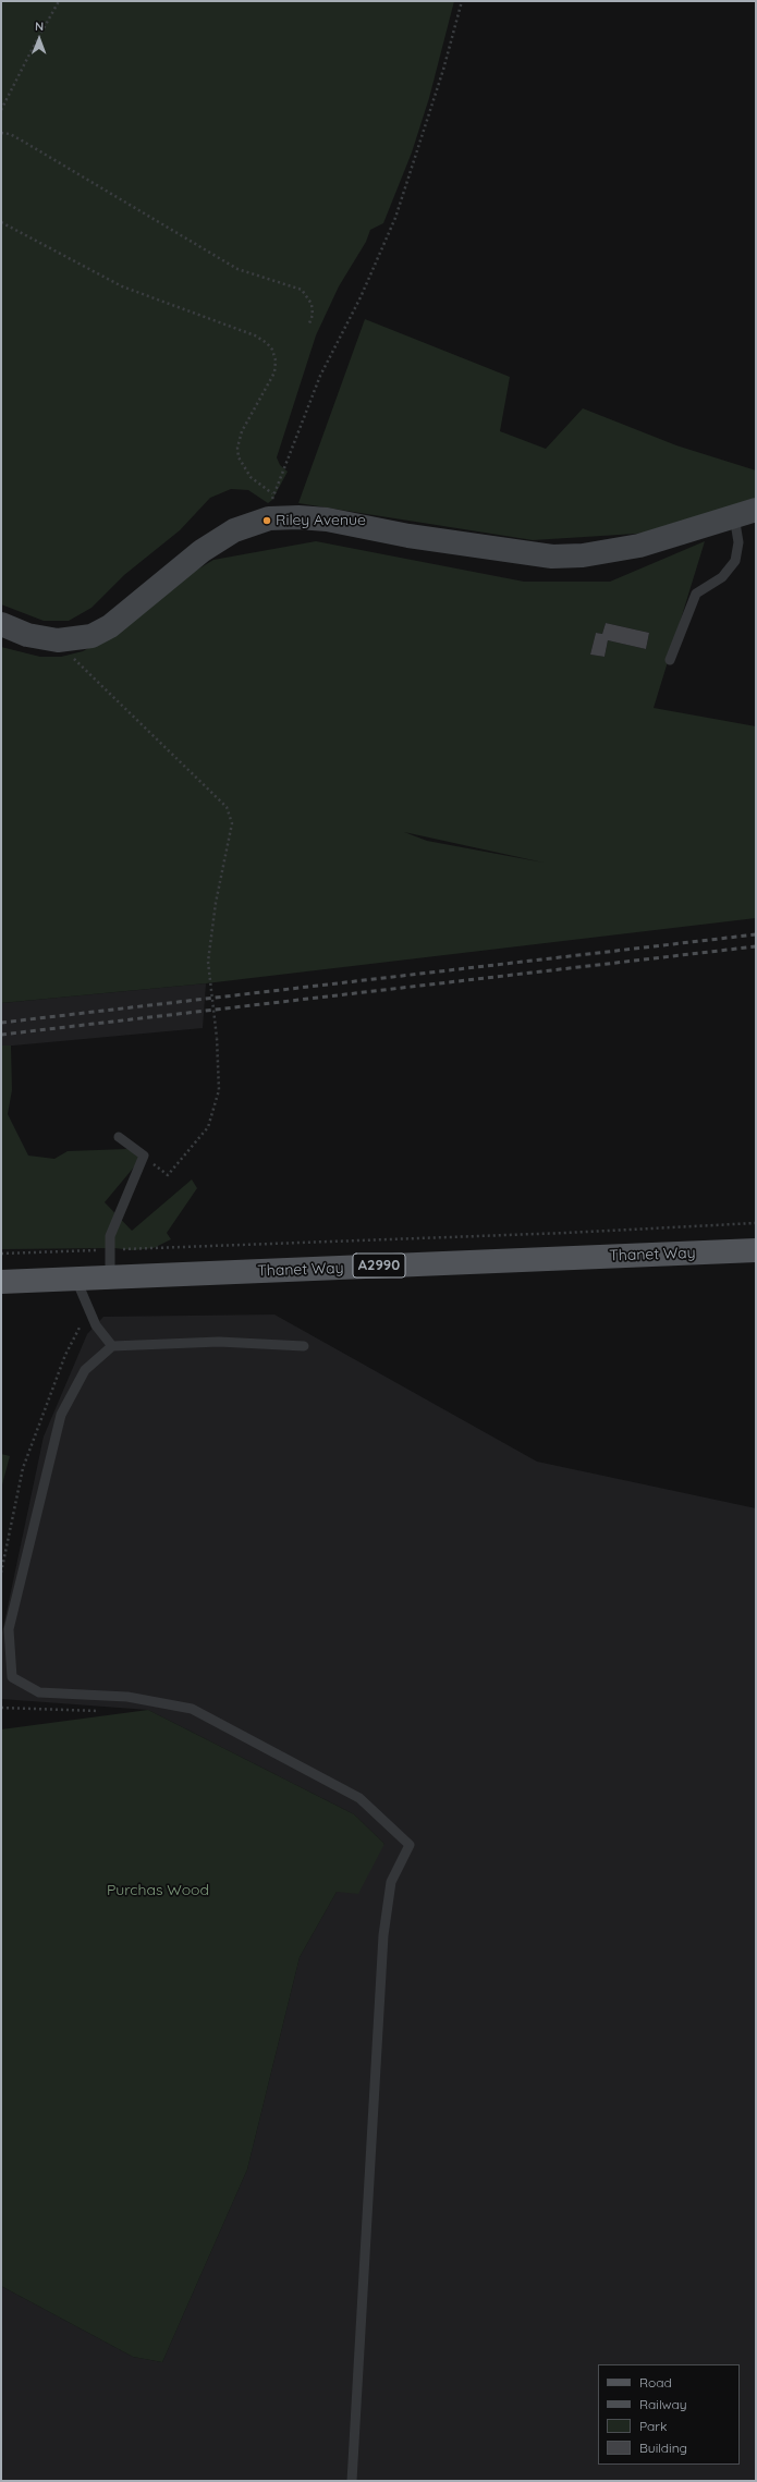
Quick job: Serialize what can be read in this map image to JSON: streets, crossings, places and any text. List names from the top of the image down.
{
  "streets": {
    "main road": ["Thanet Way", "A2990"]
  },
  "parks": ["Purchas Wood"],
  "places": ["Riley Avenue"],
  "legend": [
    "Road",
    "Railway",
    "Park",
    "Building"
  ],
  "north": "top"
}
